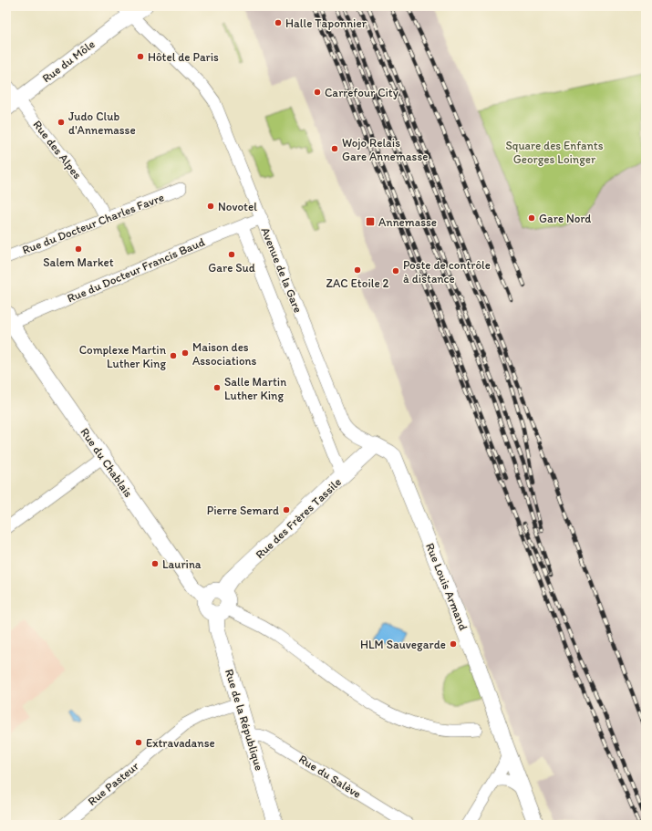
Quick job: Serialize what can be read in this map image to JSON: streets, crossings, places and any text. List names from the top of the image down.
{
  "streets": {
    "street": [
      "Rue du Môle",
      "Rue des Alpes",
      "Rue du Docteur Charles Favre",
      "Rue du Docteur Francis Baud",
      "Avenue de la Gare",
      "Rue du Chablais",
      "Rue des Frères Tassile",
      "Rue Louis Armand",
      "Rue de la République",
      "Rue du Salève",
      "Rue Pasteur"
    ]
  },
  "crossings": [
    ["Rue du Môle", "Rue des Alpes"],
    ["Rue du Môle", "Avenue de la Gare"],
    ["Rue des Alpes", "Rue du Docteur Charles Favre"],
    ["Rue du Docteur Francis Baud", "Avenue de la Gare"],
    ["Rue du Docteur Francis Baud", "Rue du Chablais"],
    ["Avenue de la Gare", "Rue des Frères Tassile"],
    ["Avenue de la Gare", "Rue Louis Armand"],
    ["Rue du Chablais", "Rue des Frères Tassile"],
    ["Rue du Chablais", "Rue de la République"],
    ["Rue des Frères Tassile", "Rue Louis Armand"],
    ["Rue des Frères Tassile", "Rue de la République"],
    ["Rue de la République", "Rue du Salève"],
    ["Rue de la République", "Rue Pasteur"]
  ],
  "parks": ["Square des Enfants Georges Loinger"],
  "places": {
    "other": [
      "Halle Taponnier",
      "Hôtel de Paris",
      "Carrefour City",
      "Judo Club d'Annemasse",
      "Wojo Relais Gare Annemasse",
      "Novotel",
      "Gare Nord",
      "Salem Market",
      "Gare Sud",
      "ZAC Etoile 2",
      "Poste de contrôle à distance",
      "Maison des Associations",
      "Complexe Martin Luther King",
      "Salle Martin Luther King",
      "Pierre Semard",
      "Laurina",
      "HLM Sauvegarde",
      "Extravadanse"
    ],
    "transit": ["Annemasse"]
  }
}
